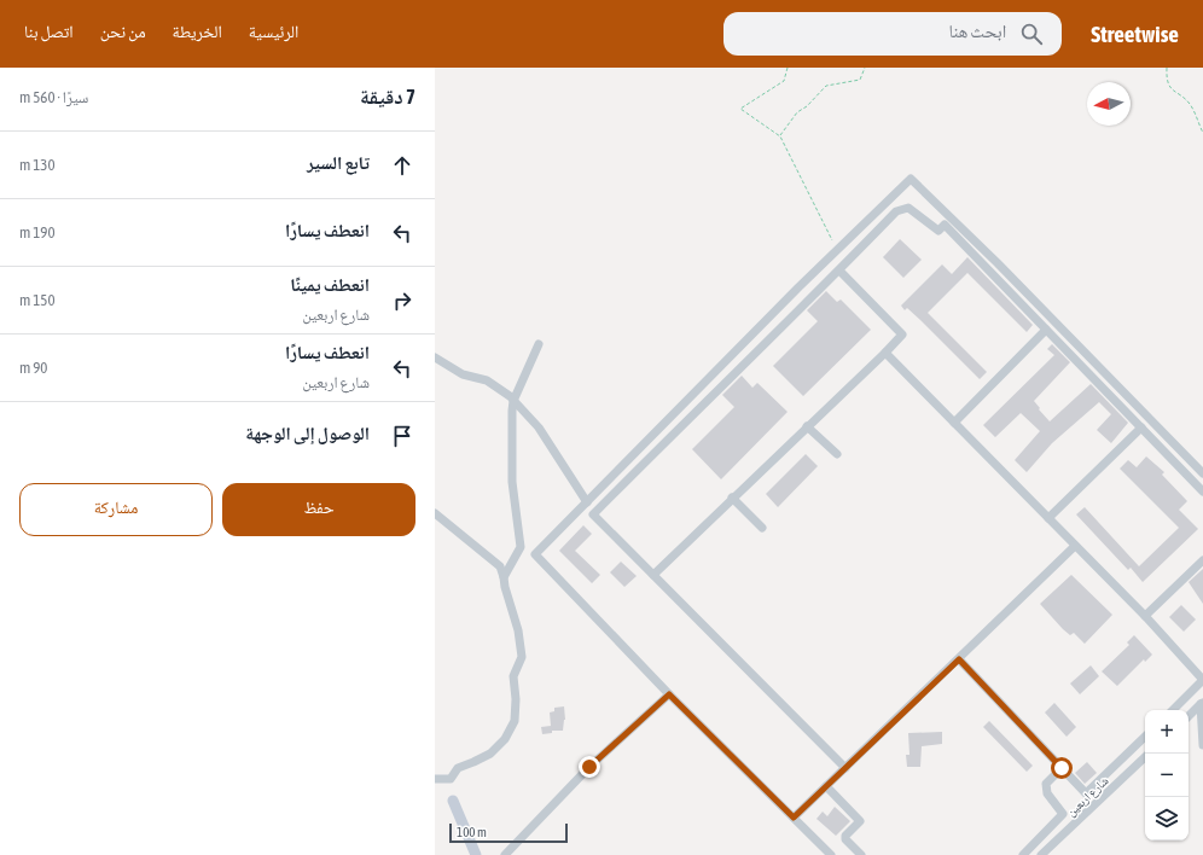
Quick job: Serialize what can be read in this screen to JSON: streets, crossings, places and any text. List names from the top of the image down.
{
  "streets": {
    "street": ["شارع اربعين"]
  },
  "scale_bar": "100 m",
  "north": "left",
  "page": {
    "header": "Streetwise",
    "search": "ابحث هنا",
    "nav": [
      "الرئيسية",
      "الخريطة",
      "من نحن",
      "اتصل بنا"
    ],
    "heading": ["7 دقيقة", "سيرًا · 560 m"],
    "list": [
      ["تابع السير", "130 m"],
      ["انعطف يسارًا", "190 m"],
      ["انعطف يمينًا", "شارع اربعين", "150 m"],
      ["انعطف يسارًا", "شارع اربعين", "90 m"],
      "الوصول إلى الوجهة"
    ],
    "buttons": ["حفظ", "مشاركة"],
    "map_buttons": ["+", "−"],
    "scale": "100 m"
  }
}
